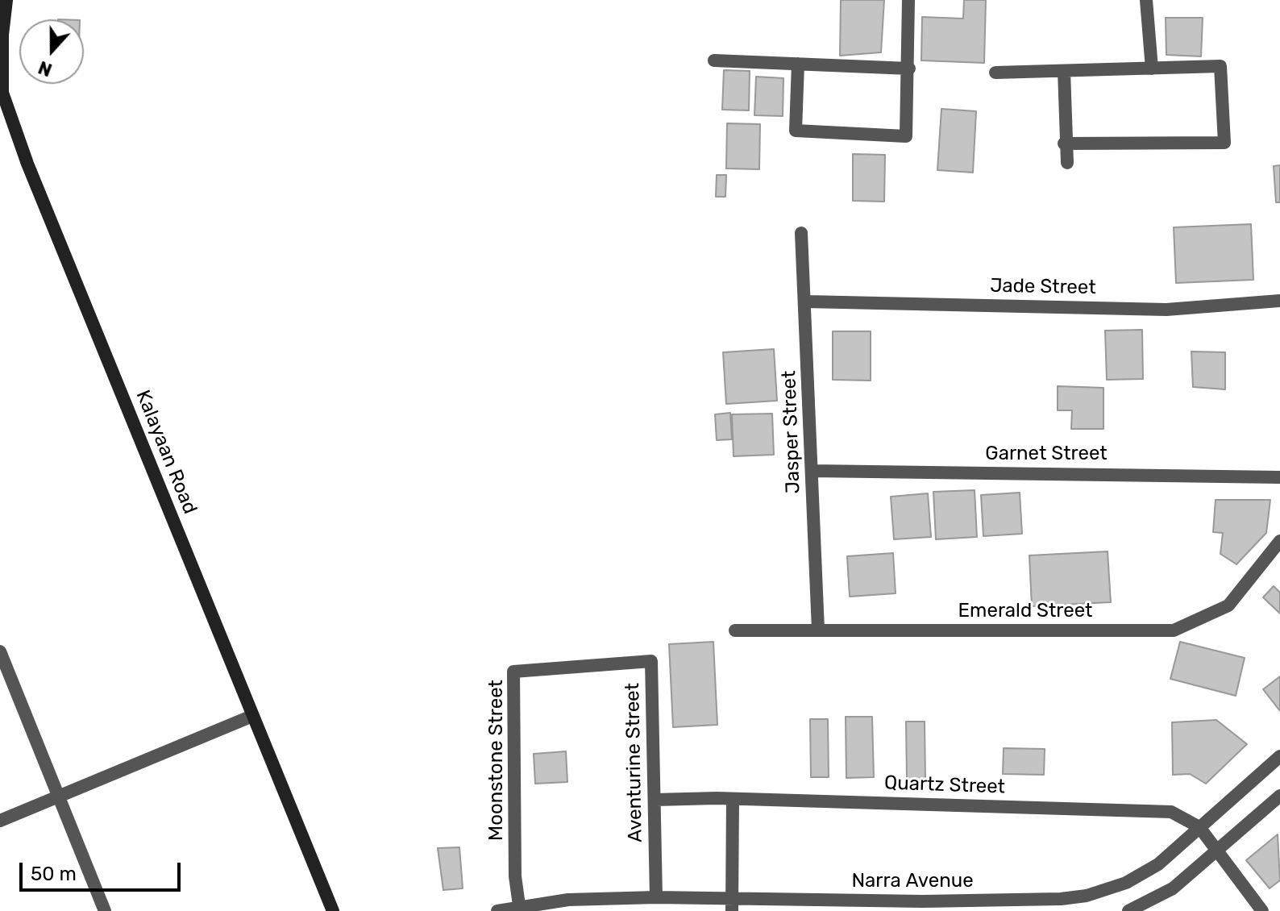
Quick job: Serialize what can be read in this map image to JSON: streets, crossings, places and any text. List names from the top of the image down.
{
  "streets": {
    "main road": ["Kalayaan Road"],
    "street": [
      "Jade Street",
      "Jasper Street",
      "Garnet Street",
      "Emerald Street",
      "Moonstone Street",
      "Aventurine Street",
      "Quartz Street",
      "Narra Avenue"
    ]
  },
  "crossings": [
    ["Jade Street", "Jasper Street"],
    ["Jasper Street", "Garnet Street"],
    ["Jasper Street", "Emerald Street"],
    ["Moonstone Street", "Aventurine Street"],
    ["Moonstone Street", "Narra Avenue"],
    ["Aventurine Street", "Quartz Street"],
    ["Aventurine Street", "Narra Avenue"],
    ["Quartz Street", "Narra Avenue"]
  ],
  "scale_bar": "50 m",
  "north": "bottom"
}
